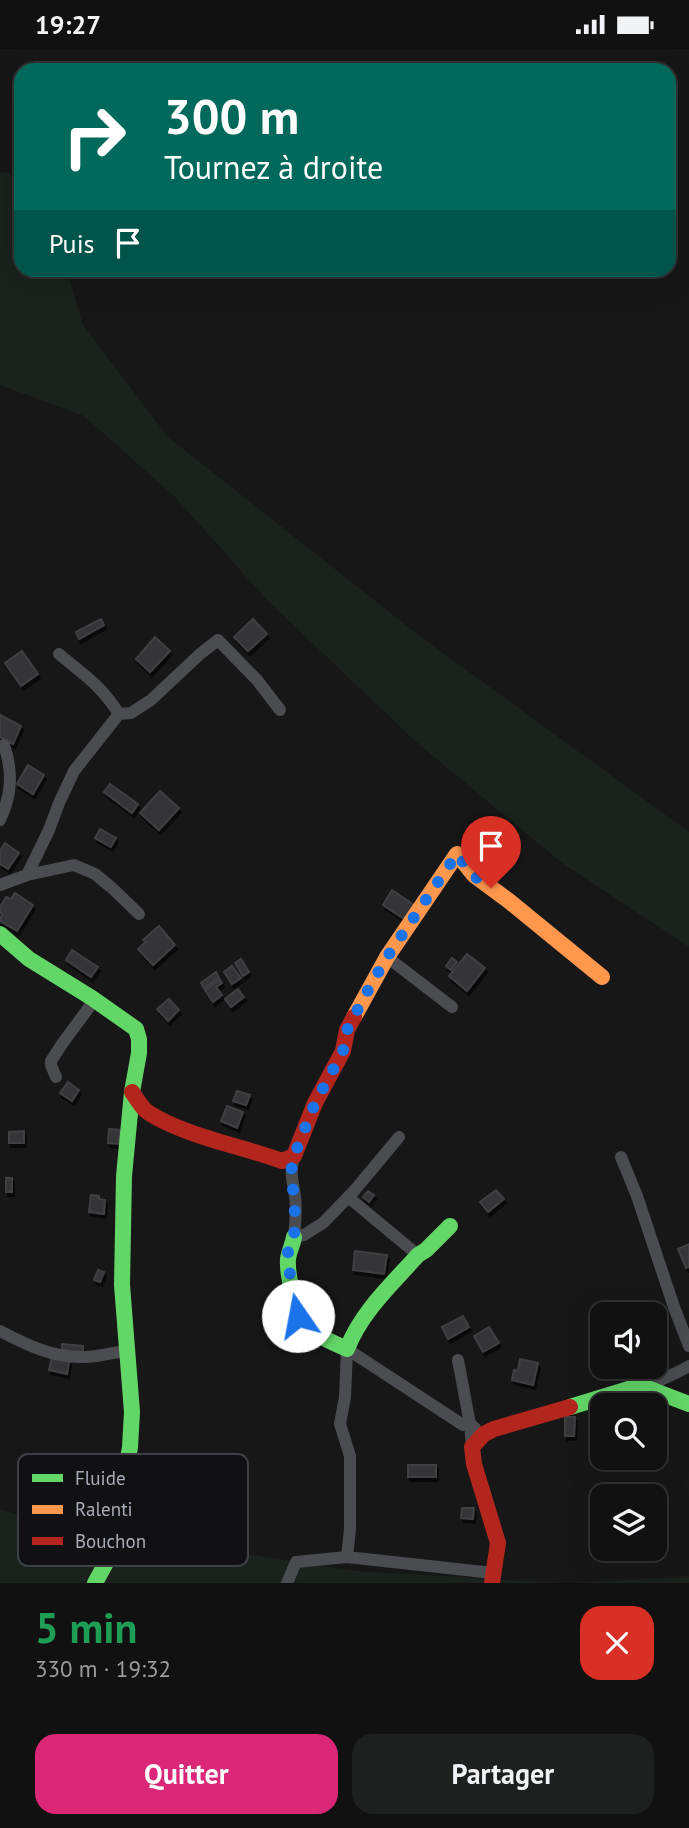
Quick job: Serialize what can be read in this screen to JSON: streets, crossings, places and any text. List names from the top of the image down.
{
  "legend": ["Fluide", "Ralenti", "Bouchon"],
  "page": {
    "status": "19:27",
    "turn": ["300 m", "Tournez à droite"],
    "then": "Puis",
    "heading": ["5 min", "330 m · 19:32"],
    "buttons": ["Quitter", "Partager"]
  }
}
